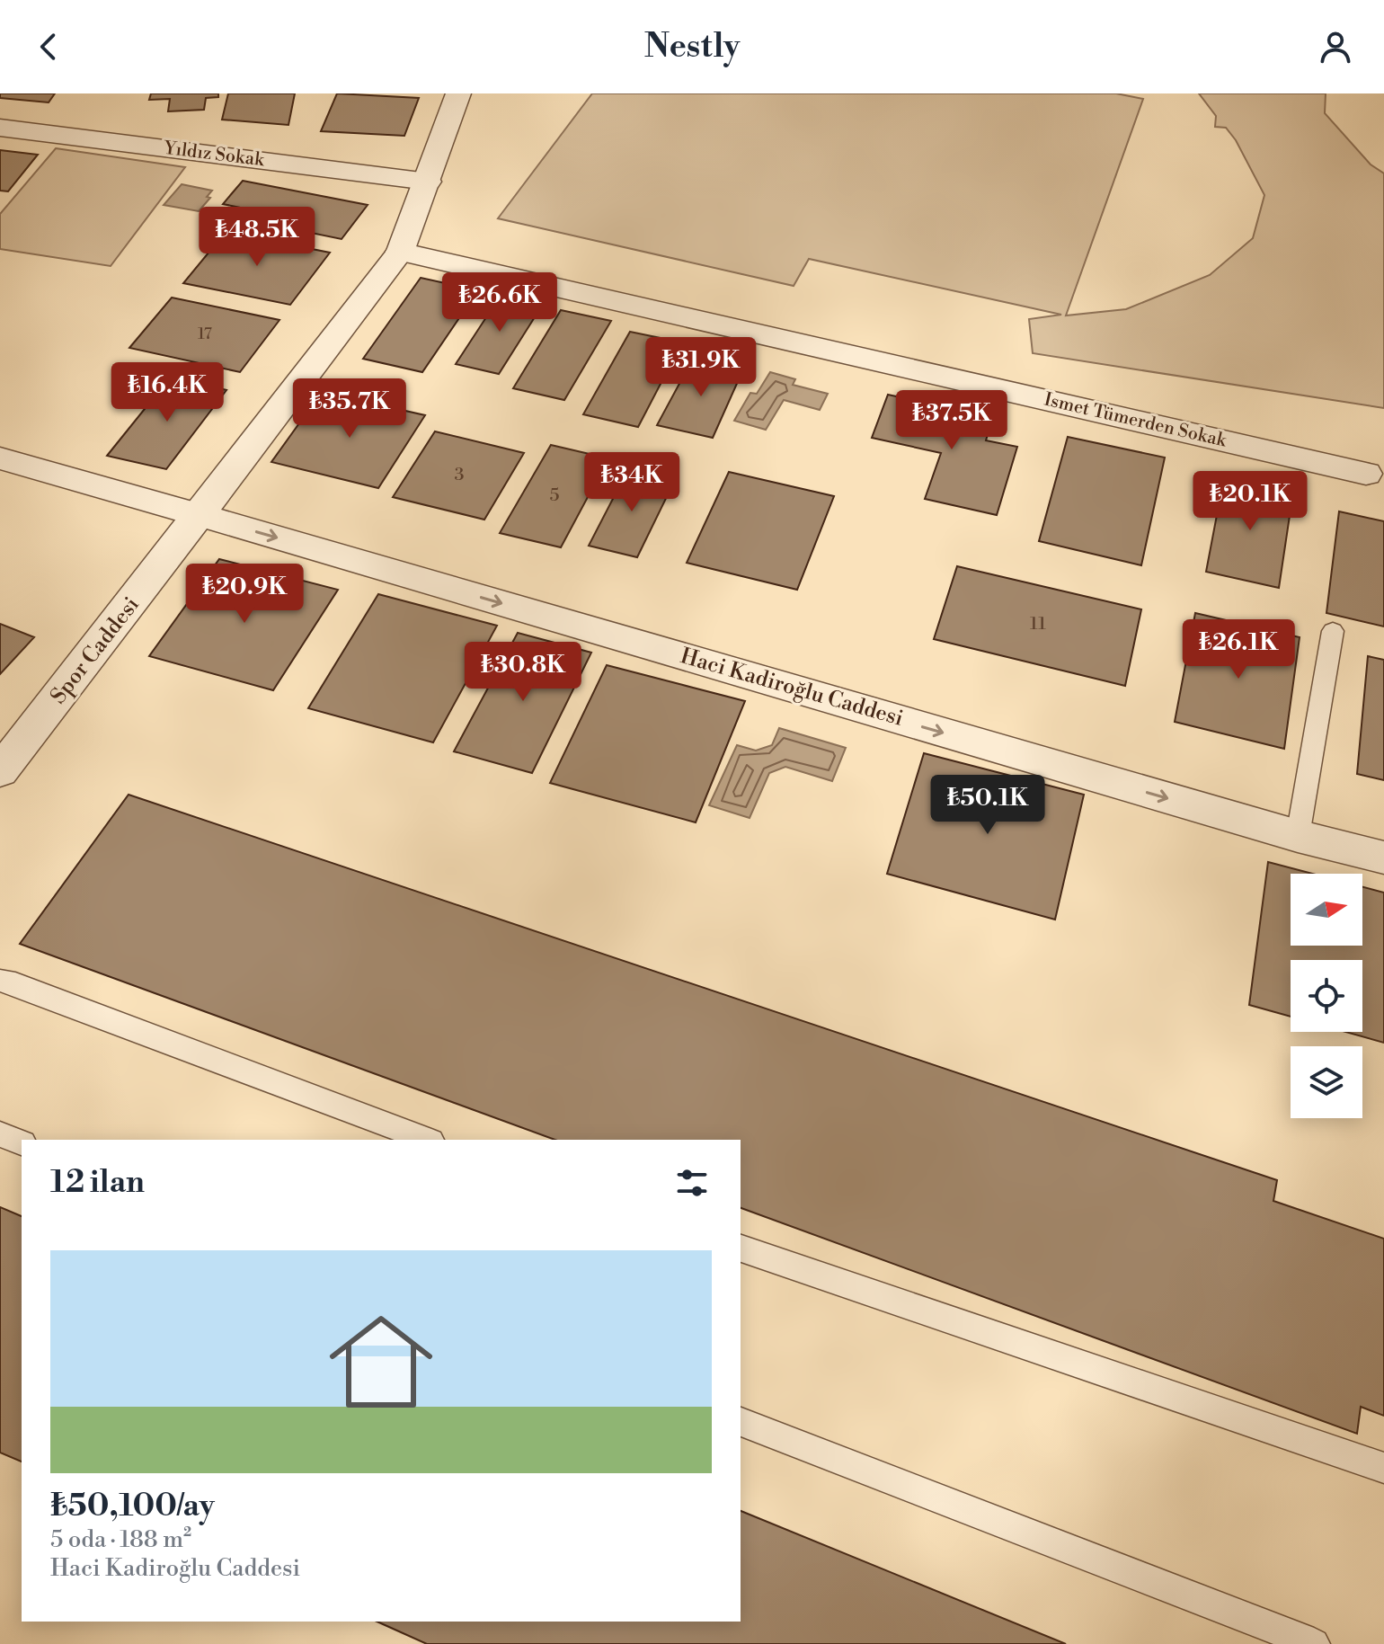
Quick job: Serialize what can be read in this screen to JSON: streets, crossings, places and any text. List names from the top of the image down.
{
  "streets": {
    "street": [
      "Yıldız Sokak",
      "Ismet Tümerden Sokak",
      "Spor Caddesi",
      "Haci Kadiroğlu Caddesi"
    ]
  },
  "crossings": [
    ["Yıldız Sokak", "Spor Caddesi"],
    ["Ismet Tümerden Sokak", "Spor Caddesi"],
    ["Spor Caddesi", "Haci Kadiroğlu Caddesi"]
  ],
  "one_way": ["Haci Kadiroğlu Caddesi"],
  "house_numbers": [
    "17",
    "3",
    "5",
    "11"
  ],
  "north": "right",
  "page": {
    "header": "Nestly",
    "price": [
      "₺48.5K",
      "₺26.6K",
      "₺31.9K",
      "₺16.4K",
      "₺35.7K",
      "₺37.5K",
      "₺34K",
      "₺20.1K",
      "₺20.9K",
      "₺26.1K",
      "₺30.8K",
      "₺50.1K"
    ],
    "heading": "12 ilan",
    "list": [
      {
        "name": "₺50,100/ay",
        "note": "5 oda · 188 m² · Haci Kadiroğlu Caddesi"
      }
    ]
  }
}
